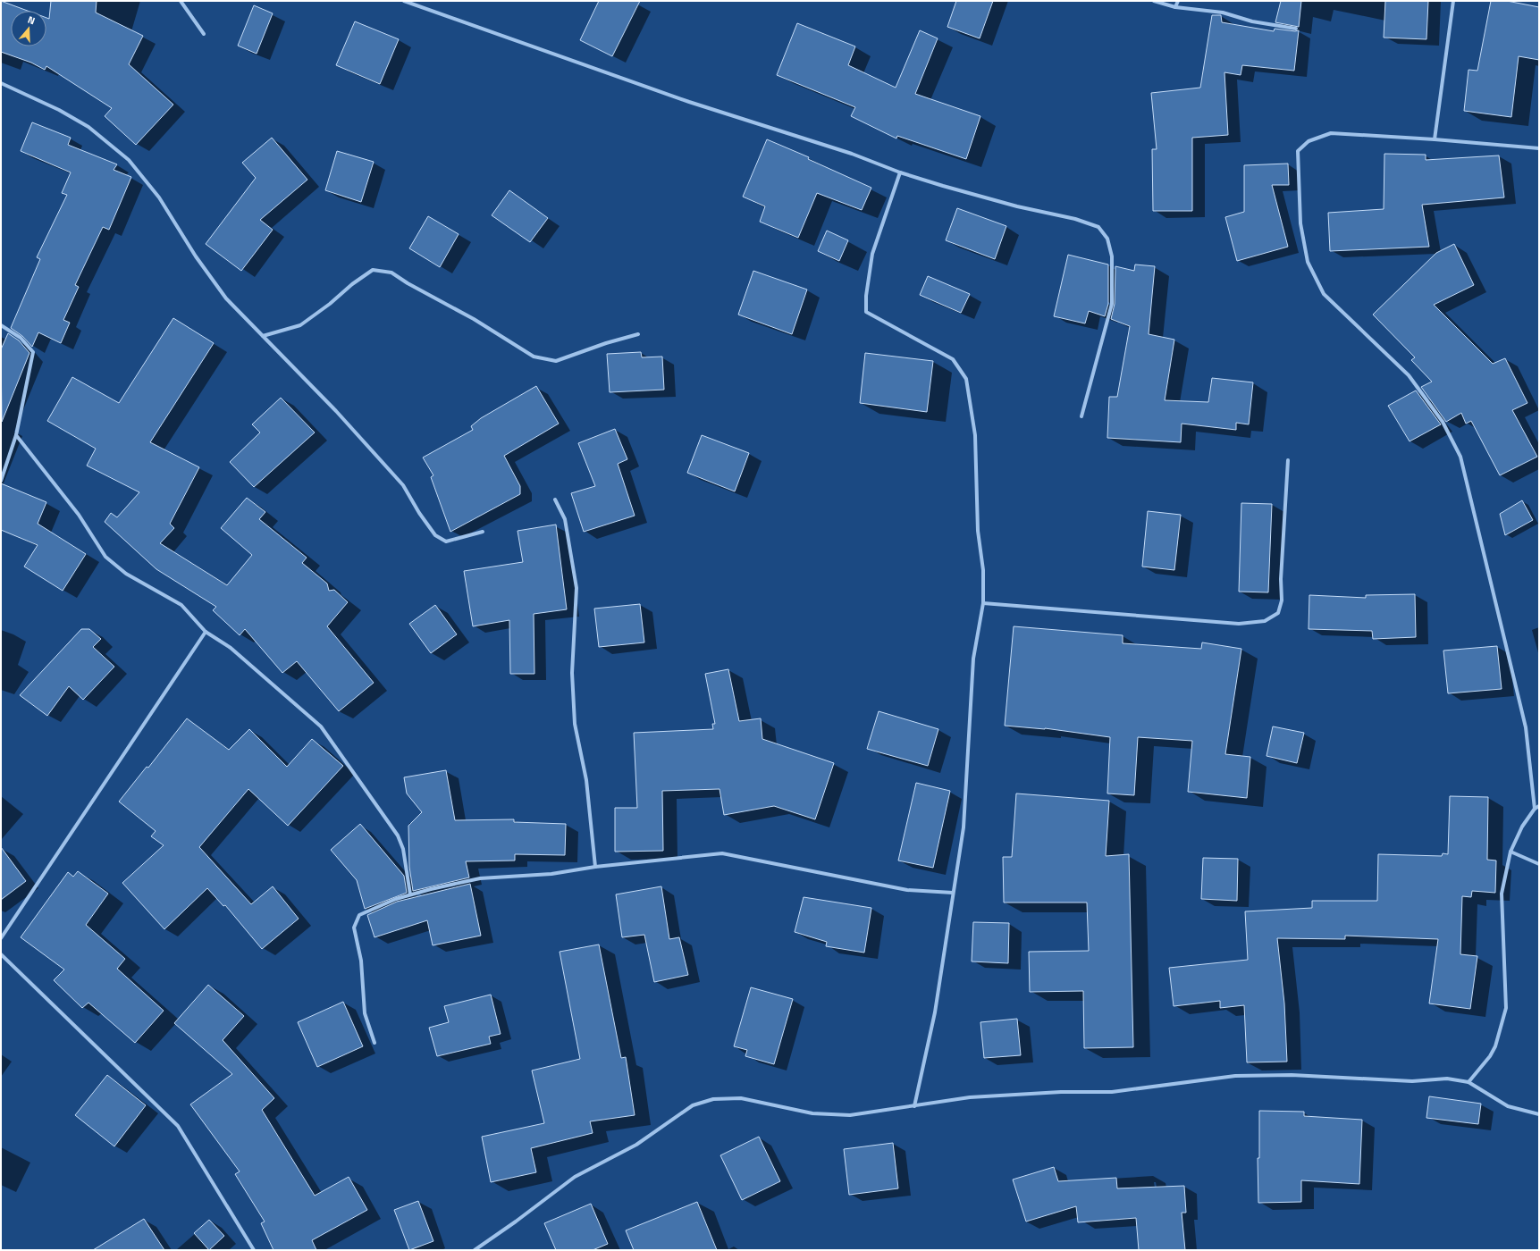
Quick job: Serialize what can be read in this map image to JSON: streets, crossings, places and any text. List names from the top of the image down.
{
  "north": "top"
}
